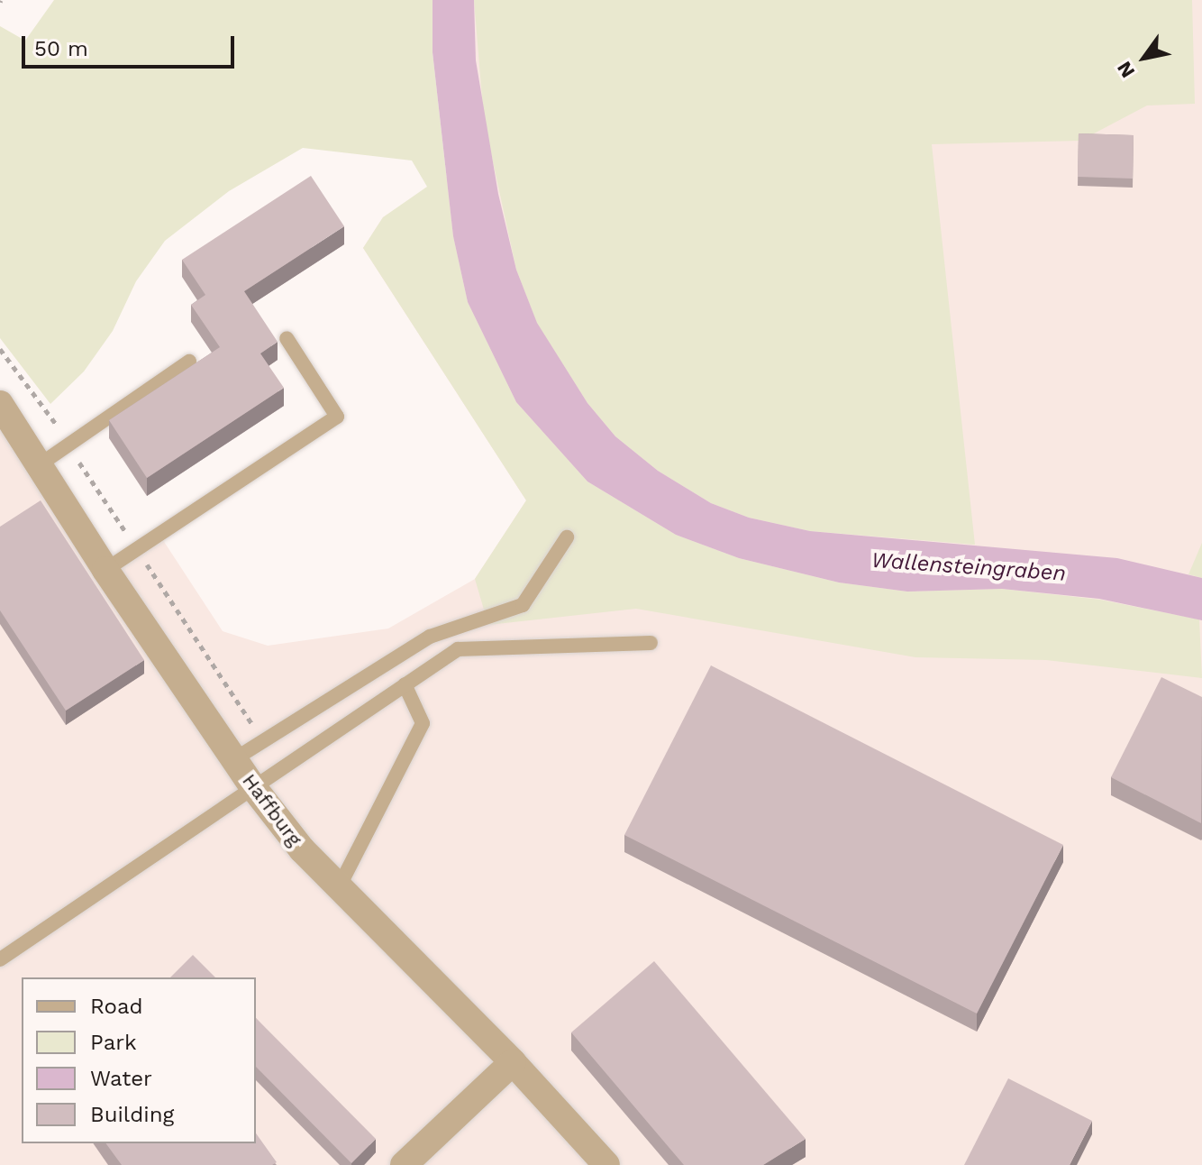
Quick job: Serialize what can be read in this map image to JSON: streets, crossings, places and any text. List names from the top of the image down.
{
  "streets": {
    "street": ["Haffburg"]
  },
  "water": ["Wallensteingraben"],
  "legend": [
    "Road",
    "Park",
    "Water",
    "Building"
  ],
  "scale_bar": "50 m",
  "north": "bottom left"
}
